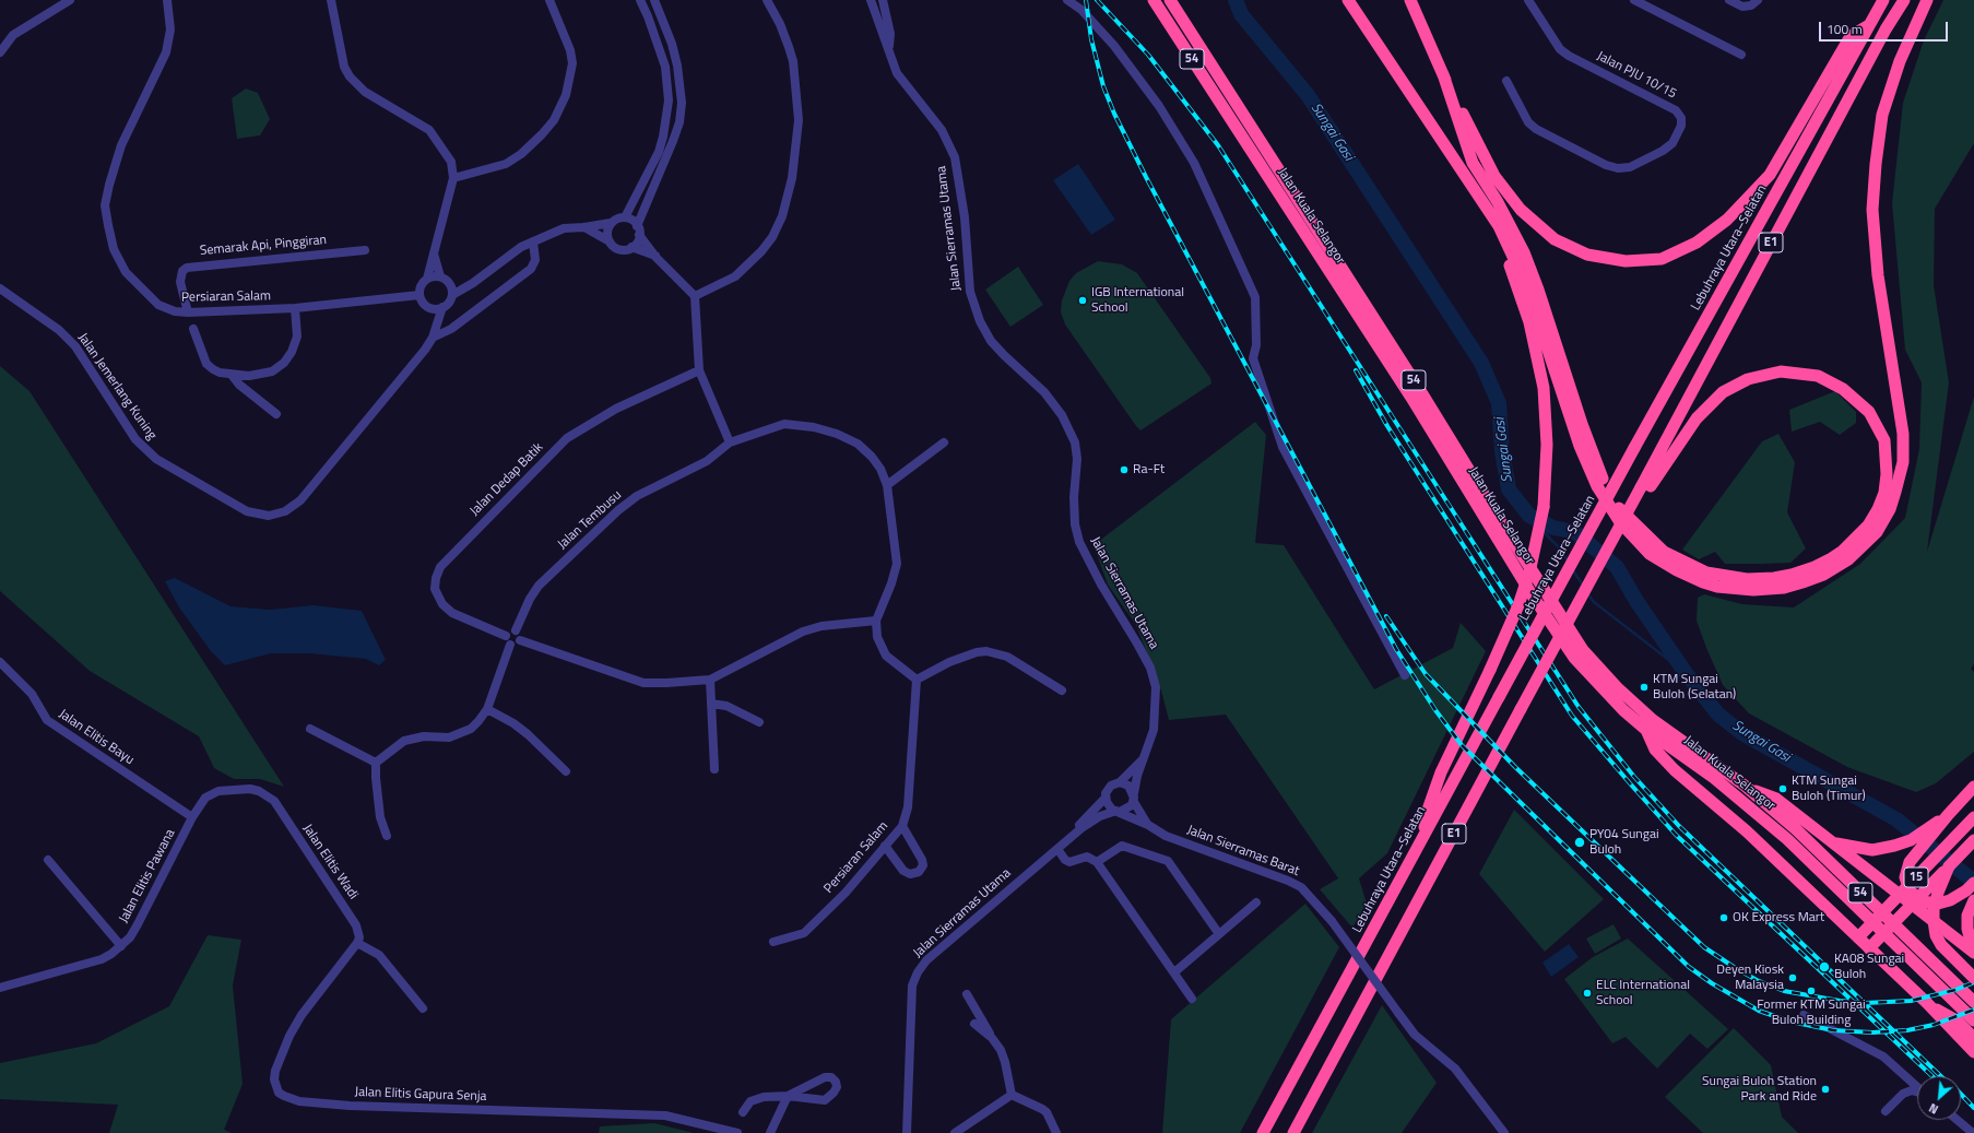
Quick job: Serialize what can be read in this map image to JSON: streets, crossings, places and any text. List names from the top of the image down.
{
  "streets": {
    "highway": [
      "54",
      "Jalan Kuala Selangor",
      "E1",
      "Lebuhraya Utara–Selatan",
      "15"
    ],
    "street": [
      "Jalan PJU 10/15",
      "Jalan Sierramas Utama",
      "Semarak Api, Pinggiran",
      "Persiaran Salam",
      "Jalan Jemerlang Kuning",
      "Jalan Dedap Batik",
      "Jalan Tembusu",
      "Jalan Elitis Bayu",
      "Jalan Sierramas Barat",
      "Jalan Elitis Wadi",
      "Jalan Elitis Pawana",
      "Jalan Elitis Gapura Senja"
    ]
  },
  "crossings": [
    ["Jalan Sierramas Utama", "Jalan Sierramas Barat"],
    ["Semarak Api, Pinggiran", "Persiaran Salam"],
    ["Persiaran Salam", "Jalan Jemerlang Kuning"],
    ["Jalan Dedap Batik", "Jalan Tembusu"],
    ["Jalan Elitis Bayu", "Jalan Elitis Wadi"],
    ["Jalan Elitis Bayu", "Jalan Elitis Pawana"],
    ["Jalan Elitis Wadi", "Jalan Elitis Pawana"],
    ["Jalan Elitis Wadi", "Jalan Elitis Gapura Senja"]
  ],
  "water": ["Sungai Gasi"],
  "places": [
    "IGB International School",
    "Ra-Ft",
    "KTM Sungai Buloh (Selatan)",
    "KTM Sungai Buloh (Timur)",
    "PY04 Sungai Buloh",
    "OK Express Mart",
    "KA08 Sungai Buloh",
    "Deyen Kiosk Malaysia",
    "Former KTM Sungai Buloh Building",
    "ELC International School",
    "Sungai Buloh Station Park and Ride"
  ],
  "scale_bar": "100 m",
  "north": "bottom left"
}
